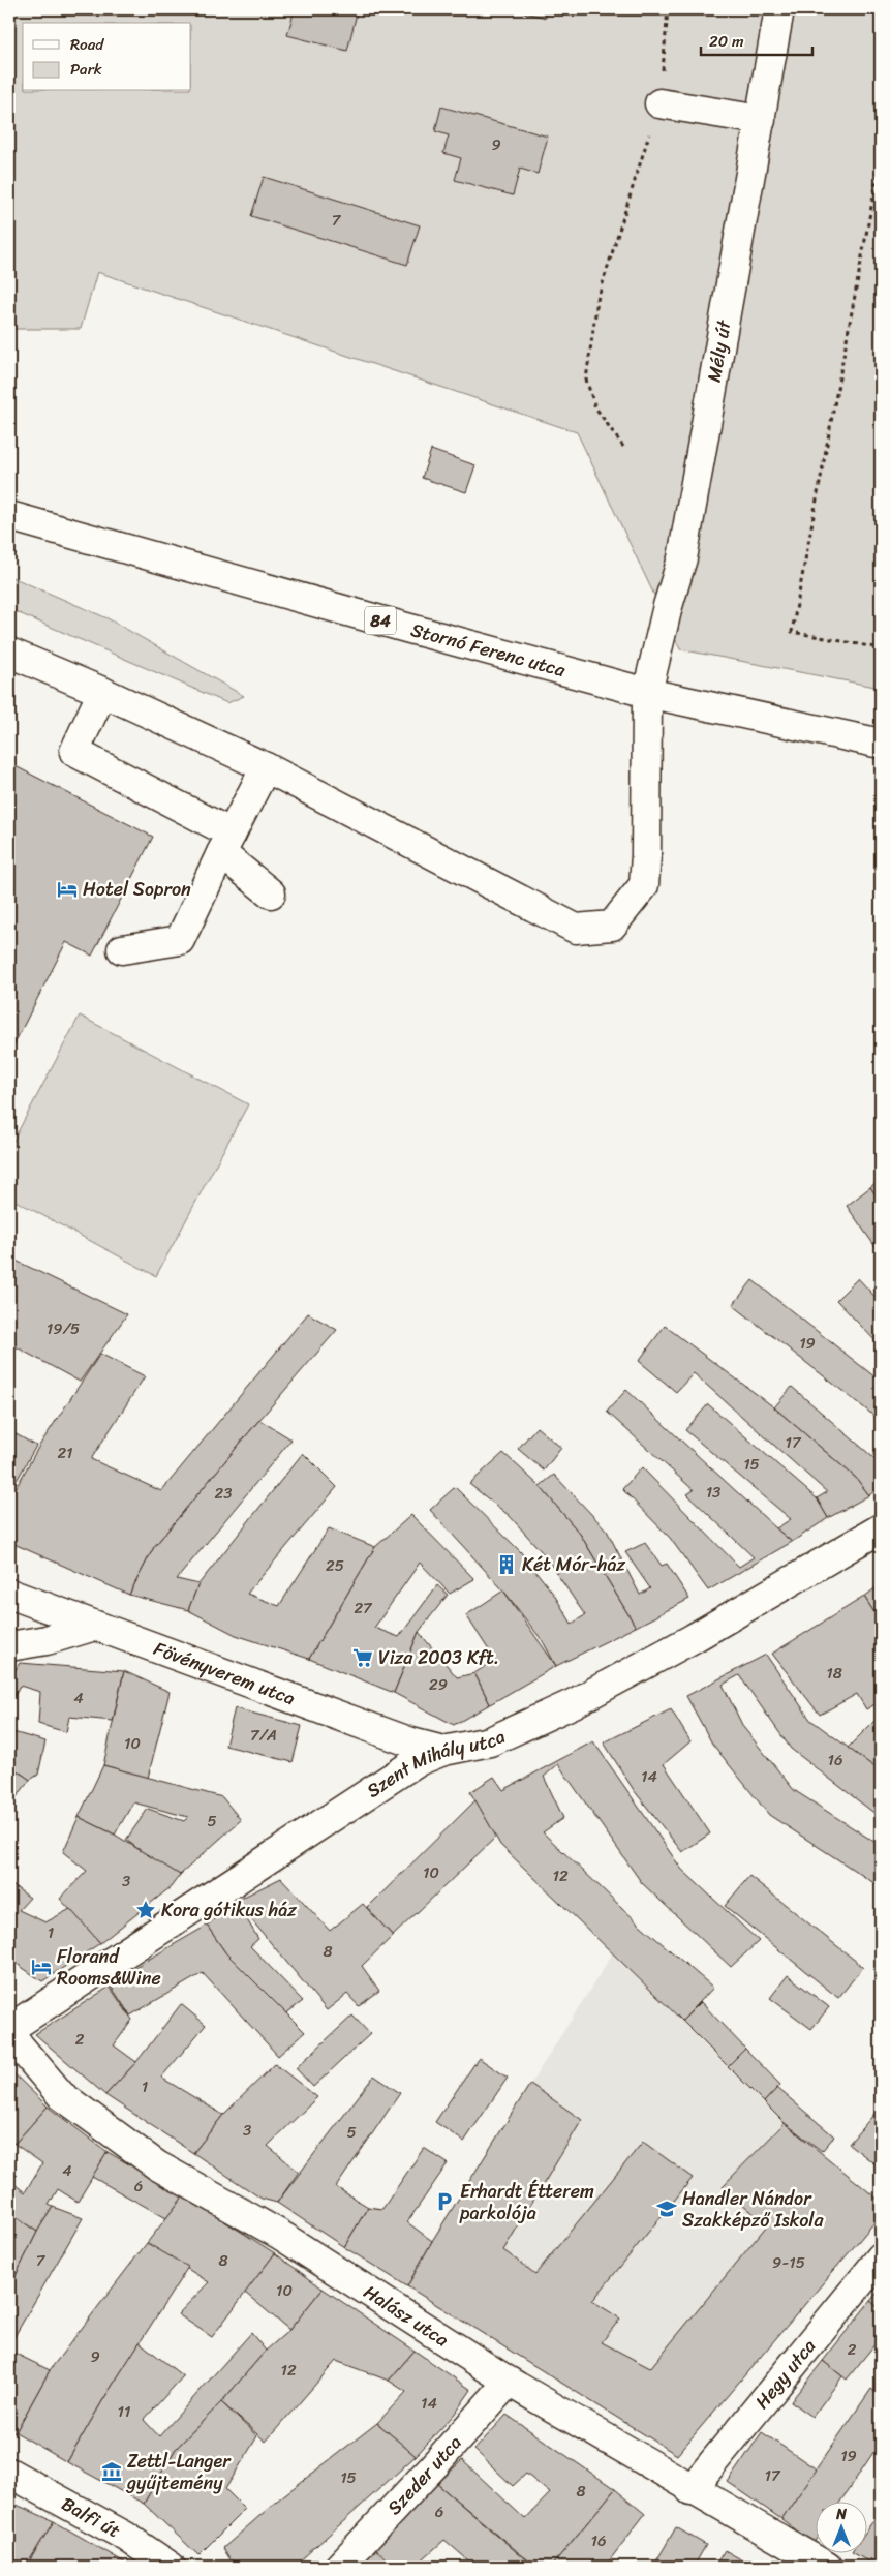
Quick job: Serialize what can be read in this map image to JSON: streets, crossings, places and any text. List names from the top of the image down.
{
  "streets": {
    "street": [
      "Mély út",
      "84",
      "Stornó Ferenc utca",
      "Fövényverem utca",
      "Szent Mihály utca",
      "Halász utca",
      "Hegy utca",
      "Szeder utca",
      "Balfi út"
    ]
  },
  "crossings": [
    ["Mély út", "Stornó Ferenc utca"],
    ["Fövényverem utca", "Szent Mihály utca"],
    ["Halász utca", "Hegy utca"],
    ["Halász utca", "Szeder utca"]
  ],
  "places": {
    "hotel": ["Hotel Sopron", "Florand Rooms&Wine"],
    "building": ["Két Mór-ház"],
    "supermarket": ["Viza 2003 Kft."],
    "place": ["Kora gótikus ház"],
    "parking": ["Erhardt Étterem parkolója"],
    "school or university": ["Handler Nándor Szakképző Iskola"],
    "museum": ["Zettl-Langer gyűjtemény"]
  },
  "house_numbers": [
    "9",
    "7",
    "19/5",
    "19",
    "17",
    "21",
    "15",
    "13",
    "23",
    "25",
    "27",
    "18",
    "29",
    "4",
    "7/A",
    "10",
    "16",
    "14",
    "5",
    "10",
    "12",
    "3",
    "1",
    "8",
    "2",
    "1",
    "3",
    "5",
    "4",
    "6",
    "7",
    "8",
    "9-15",
    "10",
    "2",
    "9",
    "12",
    "14",
    "11",
    "19",
    "17",
    "15",
    "8",
    "6",
    "16"
  ],
  "legend": ["Road", "Park"],
  "scale_bar": "20 m",
  "north": "top"
}
